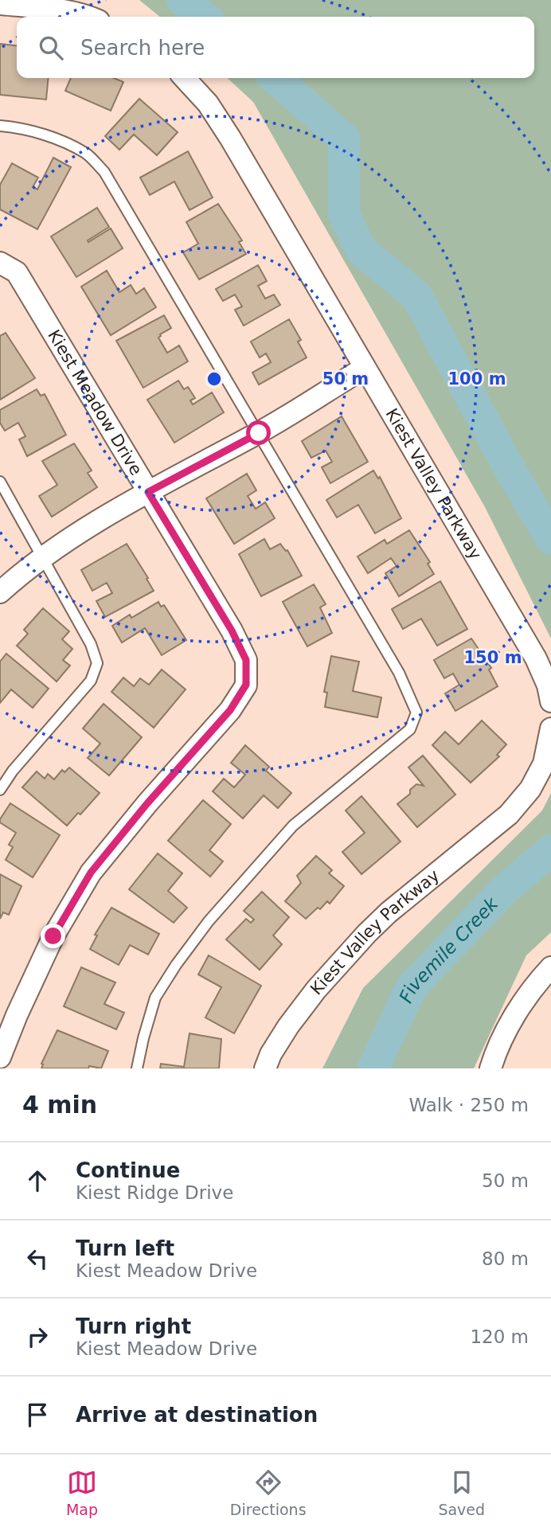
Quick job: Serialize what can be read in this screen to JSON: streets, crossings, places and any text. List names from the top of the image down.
{
  "streets": {
    "street": ["Kiest Meadow Drive", "Kiest Valley Parkway"]
  },
  "water": ["Fivemile Creek"],
  "page": {
    "search": "Search here",
    "heading": ["4 min", "Walk · 250 m"],
    "list": [
      ["Continue", "Kiest Ridge Drive", "50 m"],
      ["Turn left", "Kiest Meadow Drive", "80 m"],
      ["Turn right", "Kiest Meadow Drive", "120 m"],
      "Arrive at destination"
    ],
    "nav": ["Map", "Directions", "Saved"]
  },
  "rings": ["50 m", "100 m", "150 m"]
}
